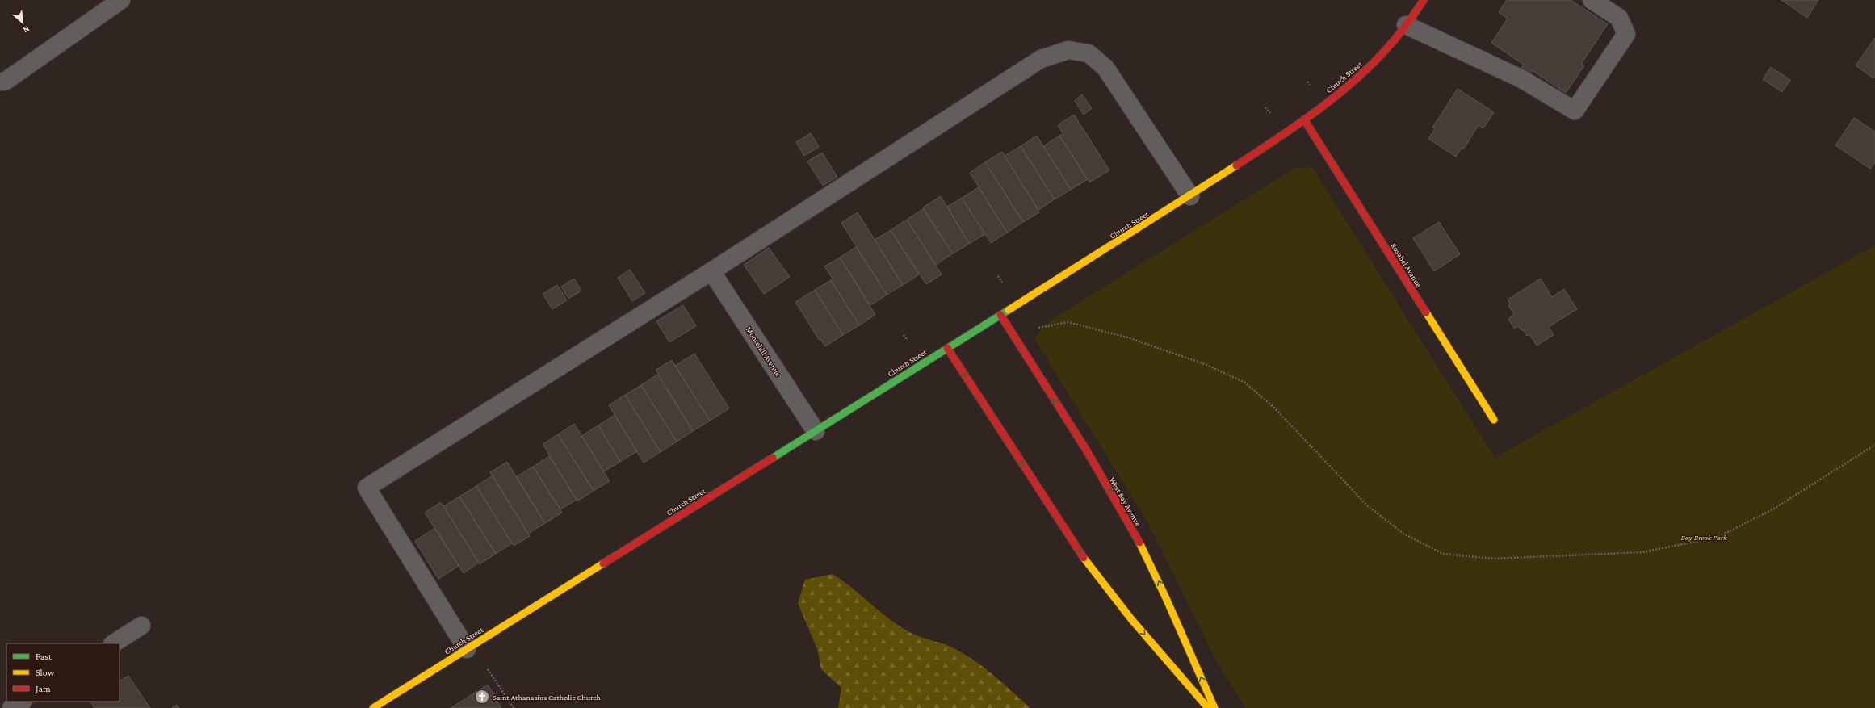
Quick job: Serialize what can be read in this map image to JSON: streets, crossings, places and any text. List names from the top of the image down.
{
  "streets": {
    "main road": ["Church Street", "Rosabel Avenue", "West Bay Avenue"],
    "street": ["Montehill Avenue"]
  },
  "crossings": [
    ["Church Street", "Rosabel Avenue"],
    ["Church Street", "Montehill Avenue"],
    ["Church Street", "West Bay Avenue"]
  ],
  "parks": ["Bay Brook Park"],
  "places": {
    "church": ["Saint Athanasius Catholic Church"]
  },
  "legend": ["Fast", "Slow", "Jam"],
  "north": "bottom right"
}
